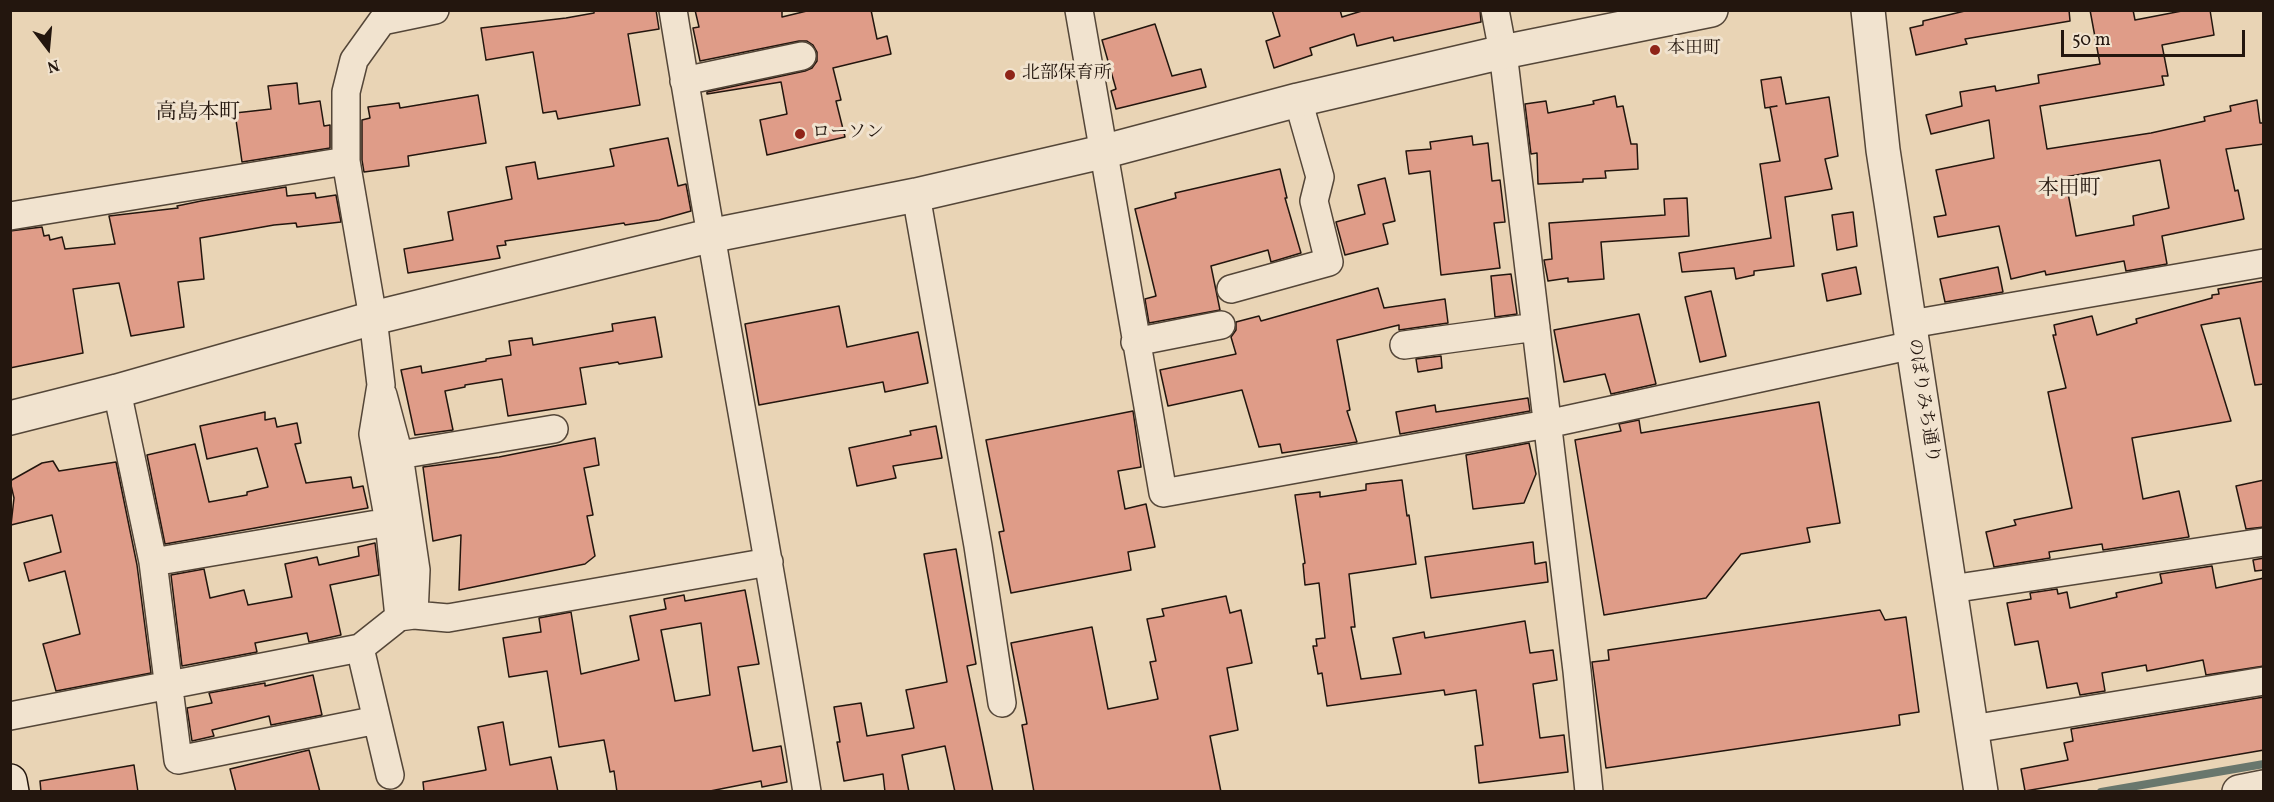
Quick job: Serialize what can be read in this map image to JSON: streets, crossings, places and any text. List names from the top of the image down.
{
  "streets": {
    "street": ["のぼりみち通り"]
  },
  "districts": ["高島本町", "本田町"],
  "places": ["本田町", "北部保育所", "ローソン"],
  "scale_bar": "50 m",
  "north": "bottom"
}
